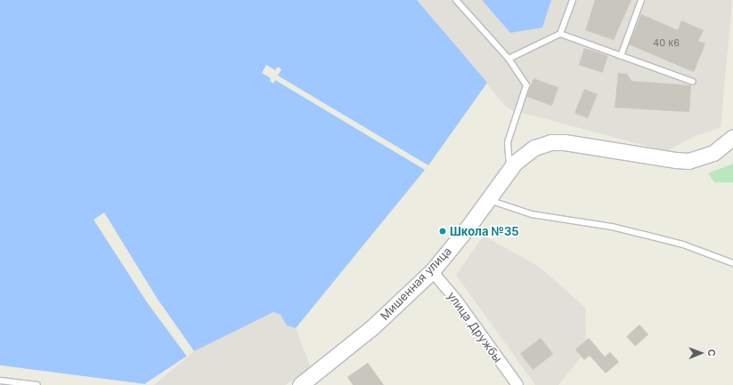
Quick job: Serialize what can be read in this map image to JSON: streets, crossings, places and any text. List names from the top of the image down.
{
  "streets": {
    "main road": ["Мишенная улица"],
    "street": ["улица Дружбы"]
  },
  "crossings": [
    ["Мишенная улица", "улица Дружбы"]
  ],
  "places": ["Школа №35"],
  "house_numbers": ["40 к6"],
  "north": "right"
}
